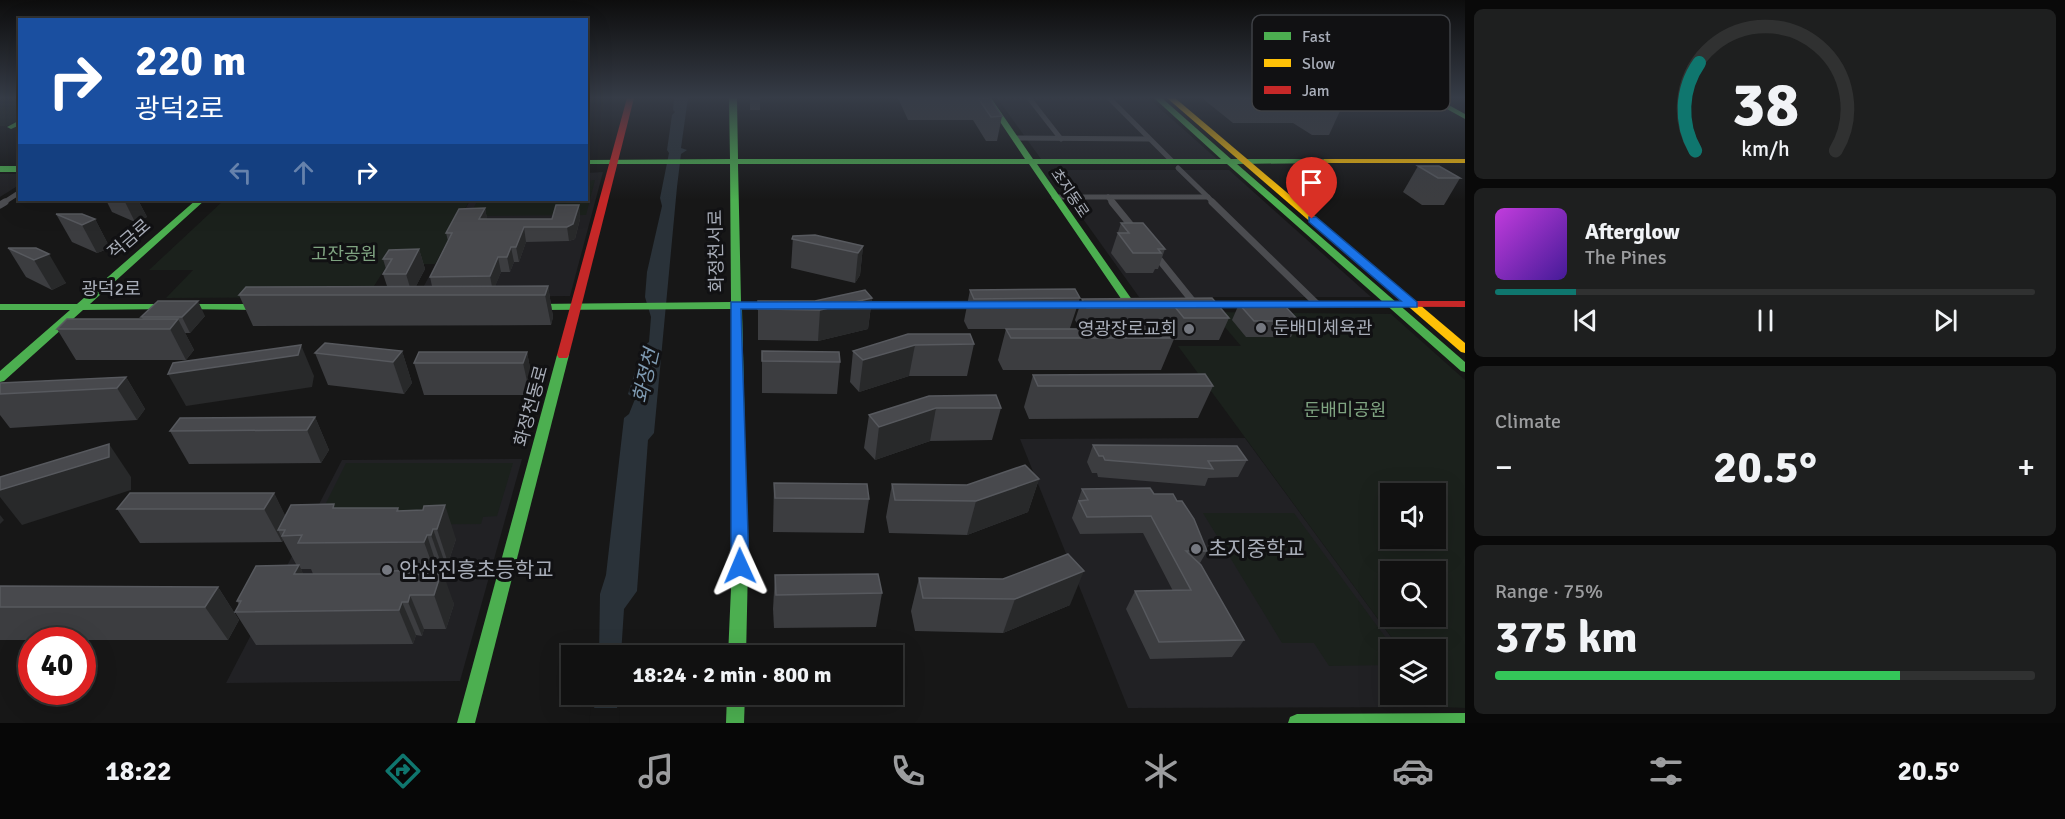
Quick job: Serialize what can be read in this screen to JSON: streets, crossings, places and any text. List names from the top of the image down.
{
  "streets": {
    "street": [
      "초지동로",
      "적금로",
      "화정천서로",
      "광덕2로",
      "화정천동로"
    ]
  },
  "crossings": [
    ["적금로", "광덕2로"]
  ],
  "water": ["화정천"],
  "parks": ["고잔공원", "둔배미공원"],
  "places": [
    "둔배미체육관",
    "영광장로교회",
    "초지중학교",
    "안산진흥초등학교"
  ],
  "legend": ["Fast", "Slow", "Jam"],
  "page": {
    "turn": ["220 m", "광덕2로"],
    "song": ["Afterglow", "The Pines"],
    "tile": [
      "Climate",
      ["Range · 75%", "375 km"]
    ],
    "heat": ["−", "20.5°", "+"],
    "limit": "40",
    "trip": "18:24 · 2 min · 800 m",
    "tabs": ["18:22", "20.5°"],
    "gauge": ["38", "km/h"]
  }
}
